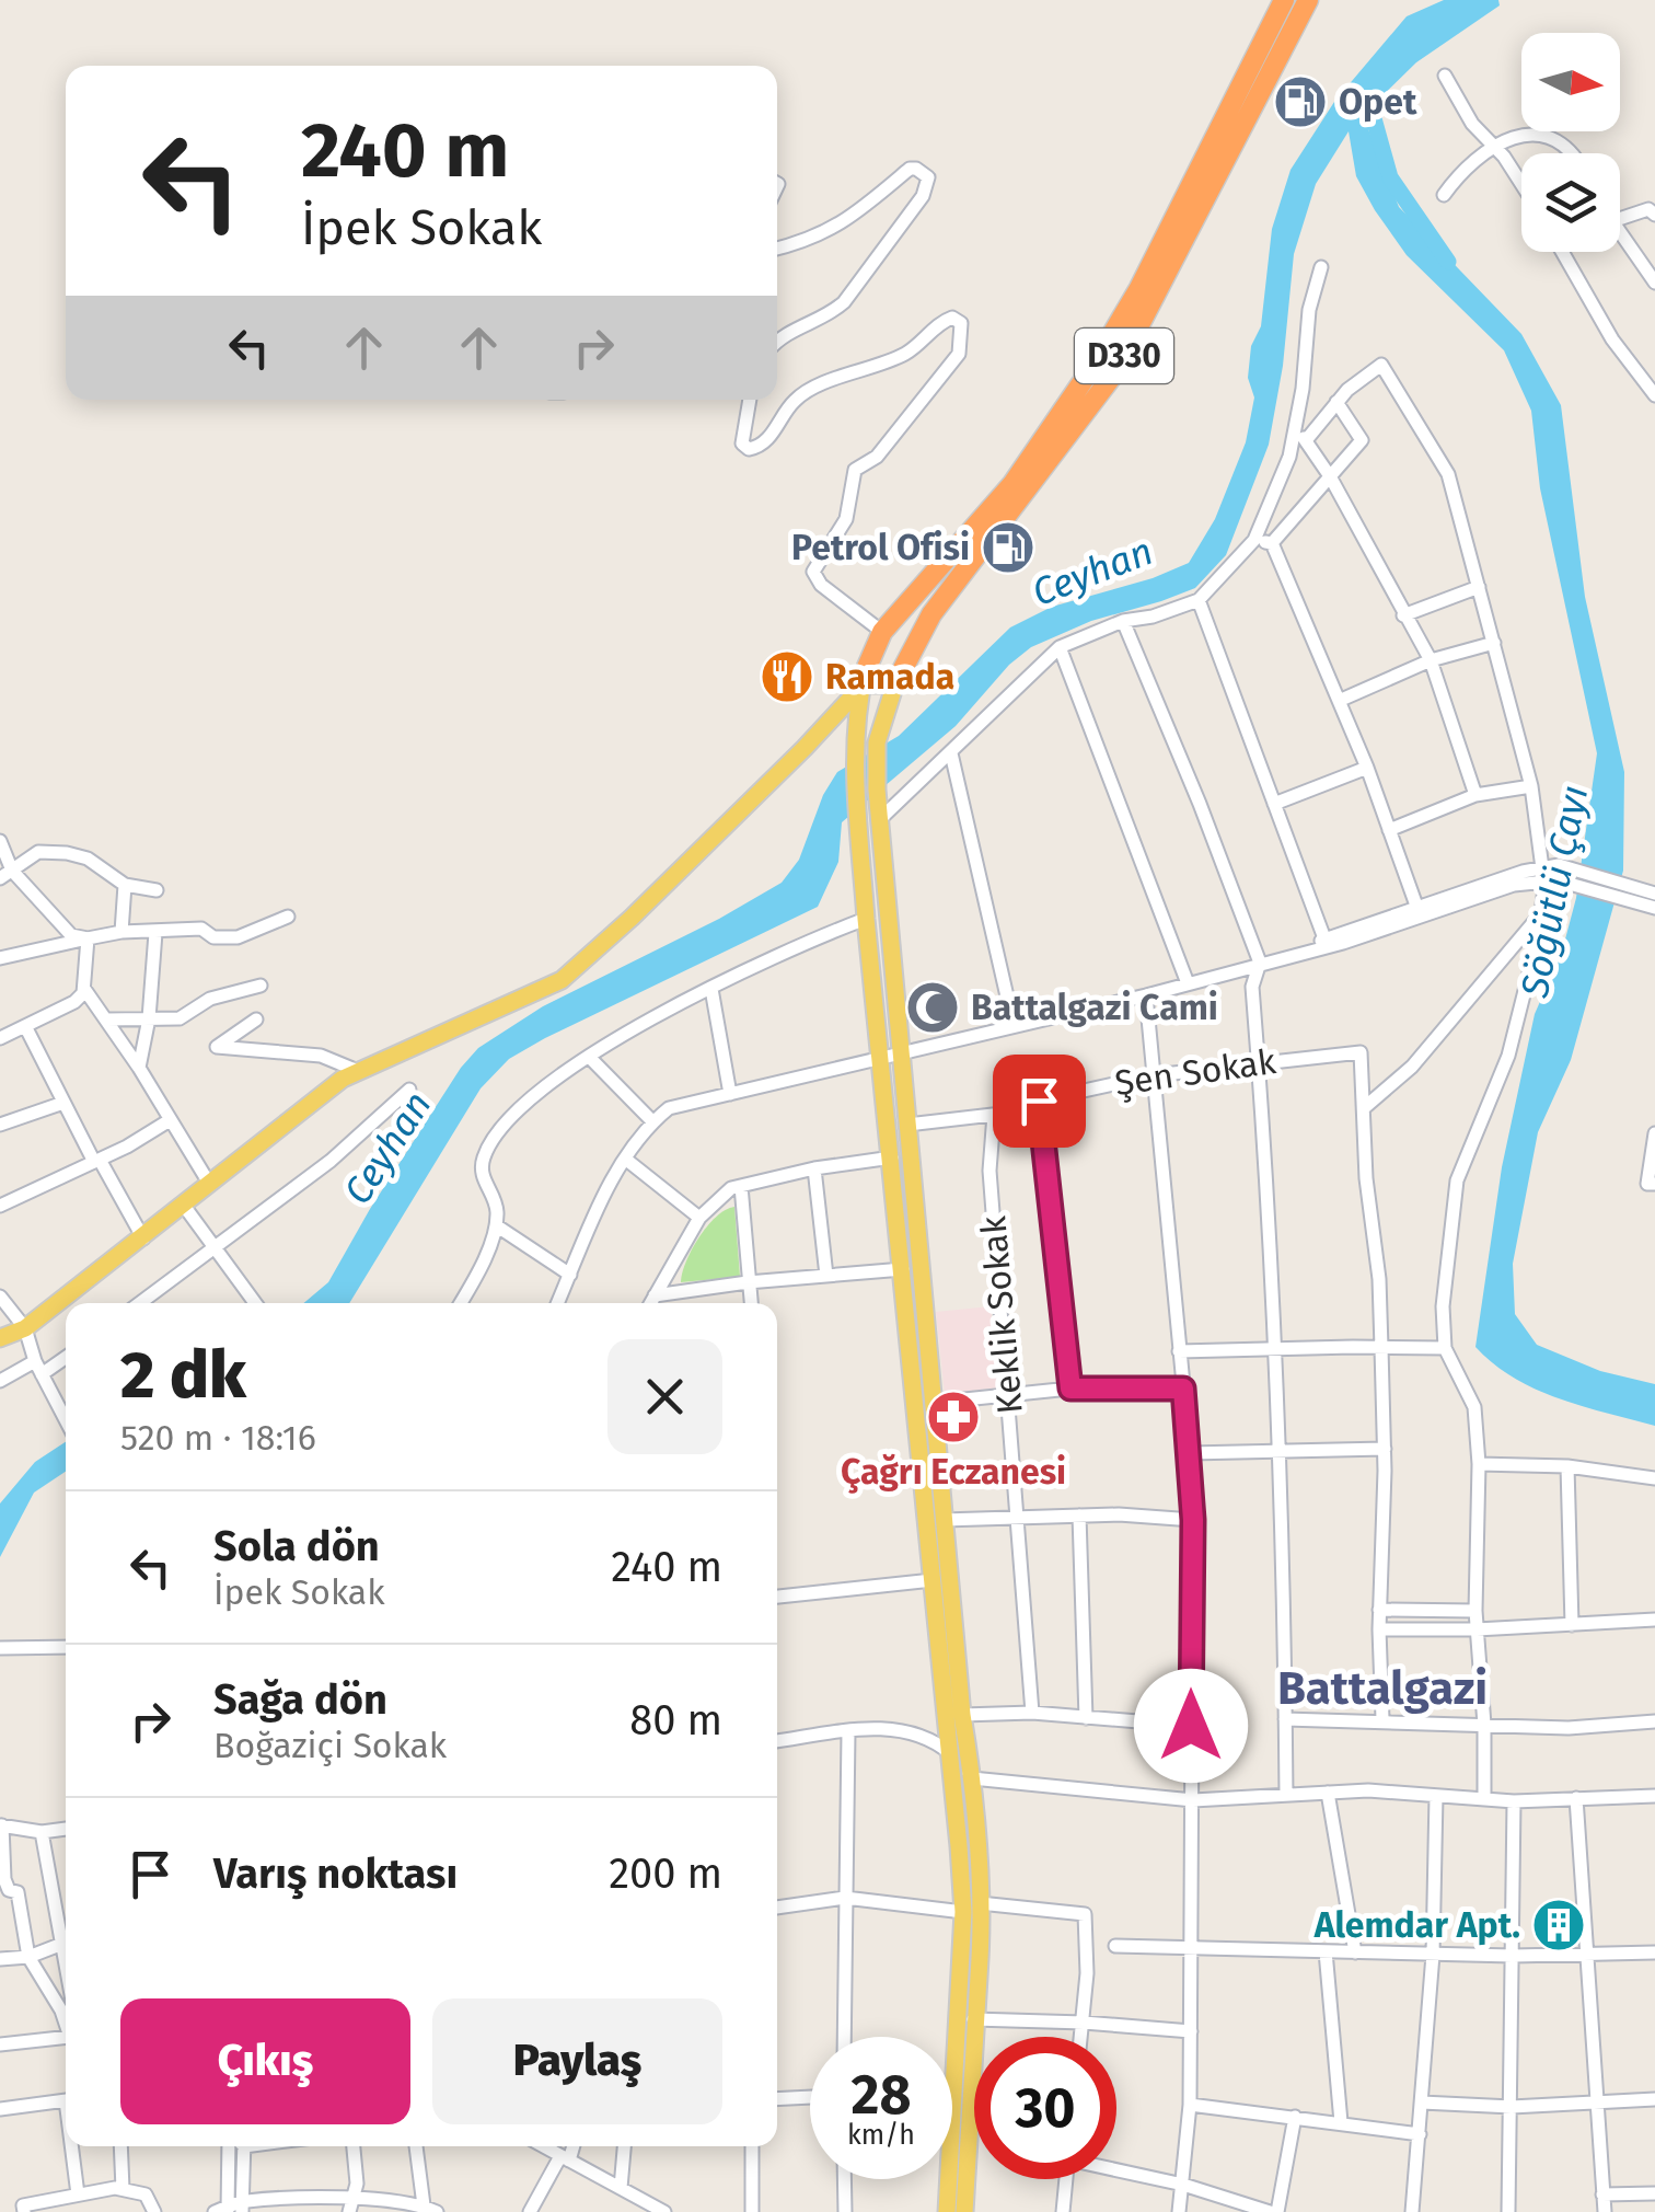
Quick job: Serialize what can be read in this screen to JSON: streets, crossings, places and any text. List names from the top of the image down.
{
  "streets": {
    "highway": ["D330"],
    "street": ["Şen Sokak", "Keklik Sokak"]
  },
  "crossings": [
    ["D330", "Şen Sokak"],
    ["Şen Sokak", "Keklik Sokak"]
  ],
  "districts": ["Battalgazi"],
  "water": ["Ceyhan", "Söğütlü Çayı"],
  "places": {
    "fuel station": ["Opet", "Petrol Ofisi"],
    "restaurant": ["Ramada"],
    "mosque": ["Battalgazi Cami"],
    "pharmacy": ["Çağrı Eczanesi"],
    "building": ["Alemdar Apt."]
  },
  "north": "right",
  "page": {
    "turn": ["240 m", "İpek Sokak"],
    "heading": ["2 dk", "520 m · 18:16"],
    "list": [
      {
        "name": "Sola dön",
        "note": "İpek Sokak",
        "value": "240 m"
      },
      {
        "name": "Sağa dön",
        "note": "Boğaziçi Sokak",
        "value": "80 m"
      },
      {
        "name": "Varış noktası",
        "value": "200 m"
      }
    ],
    "buttons": ["Çıkış", "Paylaş"],
    "speed": "28 km/h",
    "limit": "30"
  }
}
